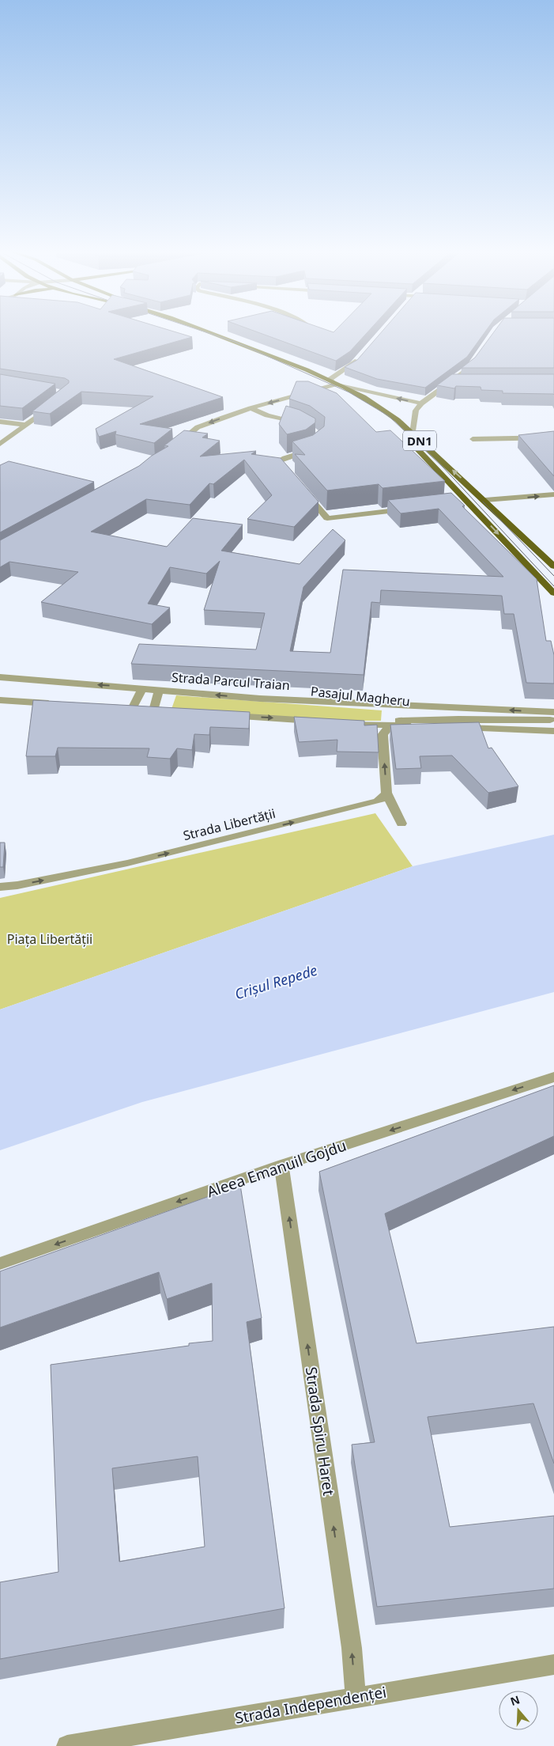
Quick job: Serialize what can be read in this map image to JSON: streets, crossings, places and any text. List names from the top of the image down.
{
  "streets": {
    "main road": ["DN1"],
    "street": [
      "Strada Parcul Traian",
      "Pasajul Magheru",
      "Strada Libertății",
      "Aleea Emanuil Gojdu",
      "Strada Spiru Haret",
      "Strada Independenței"
    ]
  },
  "crossings": [
    ["Strada Parcul Traian", "Pasajul Magheru"],
    ["Aleea Emanuil Gojdu", "Strada Spiru Haret"],
    ["Strada Spiru Haret", "Strada Independenței"]
  ],
  "one_way": ["Strada Libertății", "Aleea Emanuil Gojdu", "Strada Spiru Haret"],
  "water": ["Crișul Repede"],
  "parks": ["Piața Libertății"],
  "north": "top"
}
